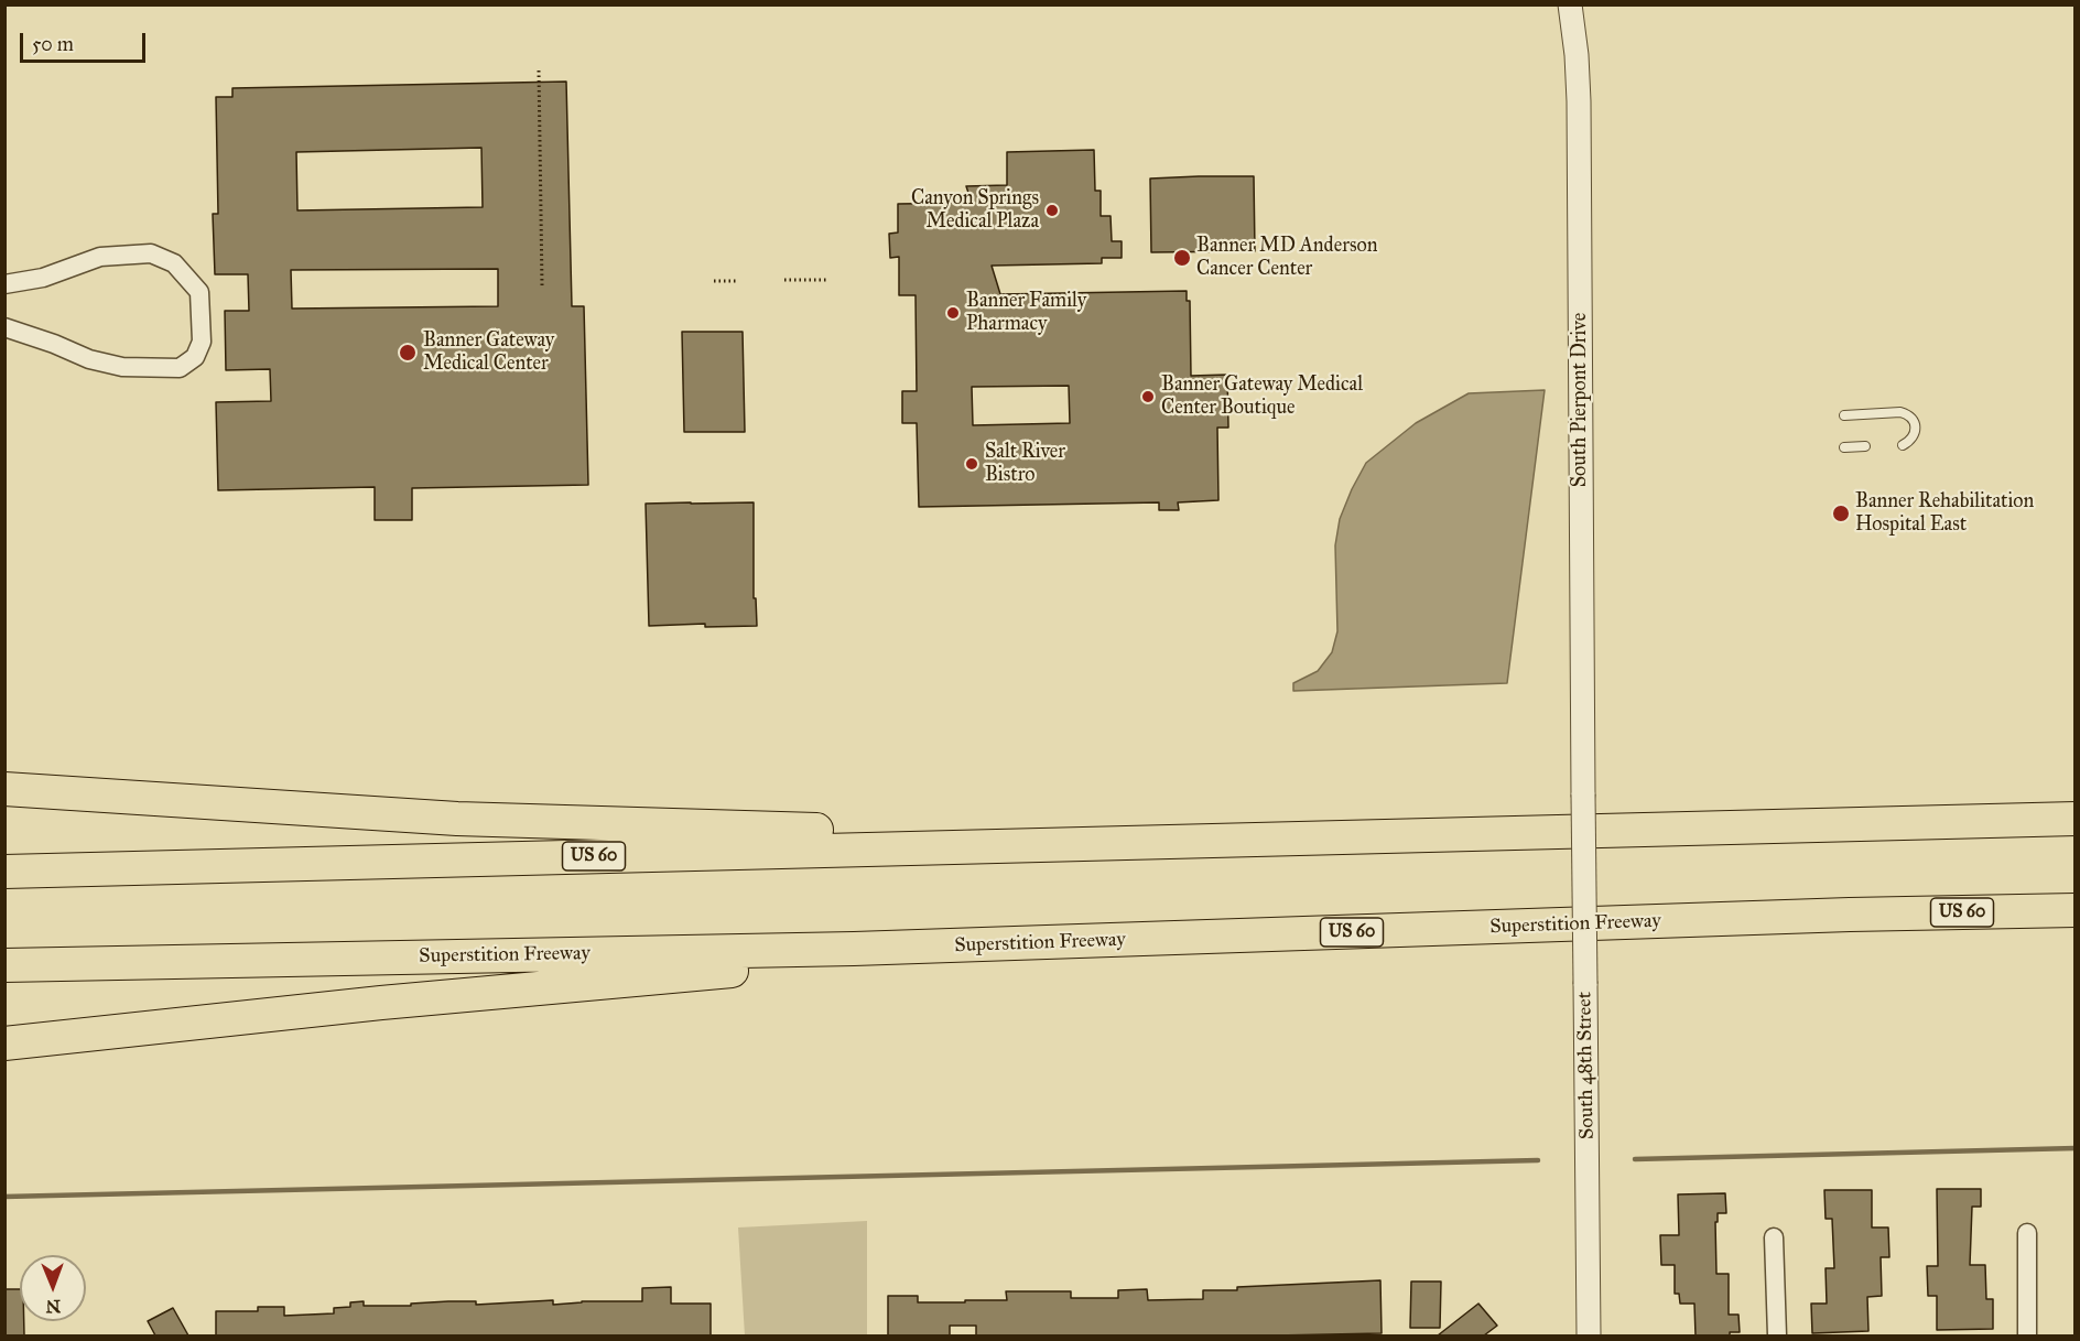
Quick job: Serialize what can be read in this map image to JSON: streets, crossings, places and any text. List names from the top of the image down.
{
  "streets": {
    "highway": ["US 60", "Superstition Freeway"],
    "street": ["South Pierpont Drive", "South 48th Street"]
  },
  "crossings": [
    ["South Pierpont Drive", "South 48th Street"]
  ],
  "places": [
    "Canyon Springs Medical Plaza",
    "Banner MD Anderson Cancer Center",
    "Banner Family Pharmacy",
    "Banner Gateway Medical Center",
    "Banner Gateway Medical Center Boutique",
    "Salt River Bistro",
    "Banner Rehabilitation Hospital East"
  ],
  "scale_bar": "50 m",
  "north": "bottom"
}
